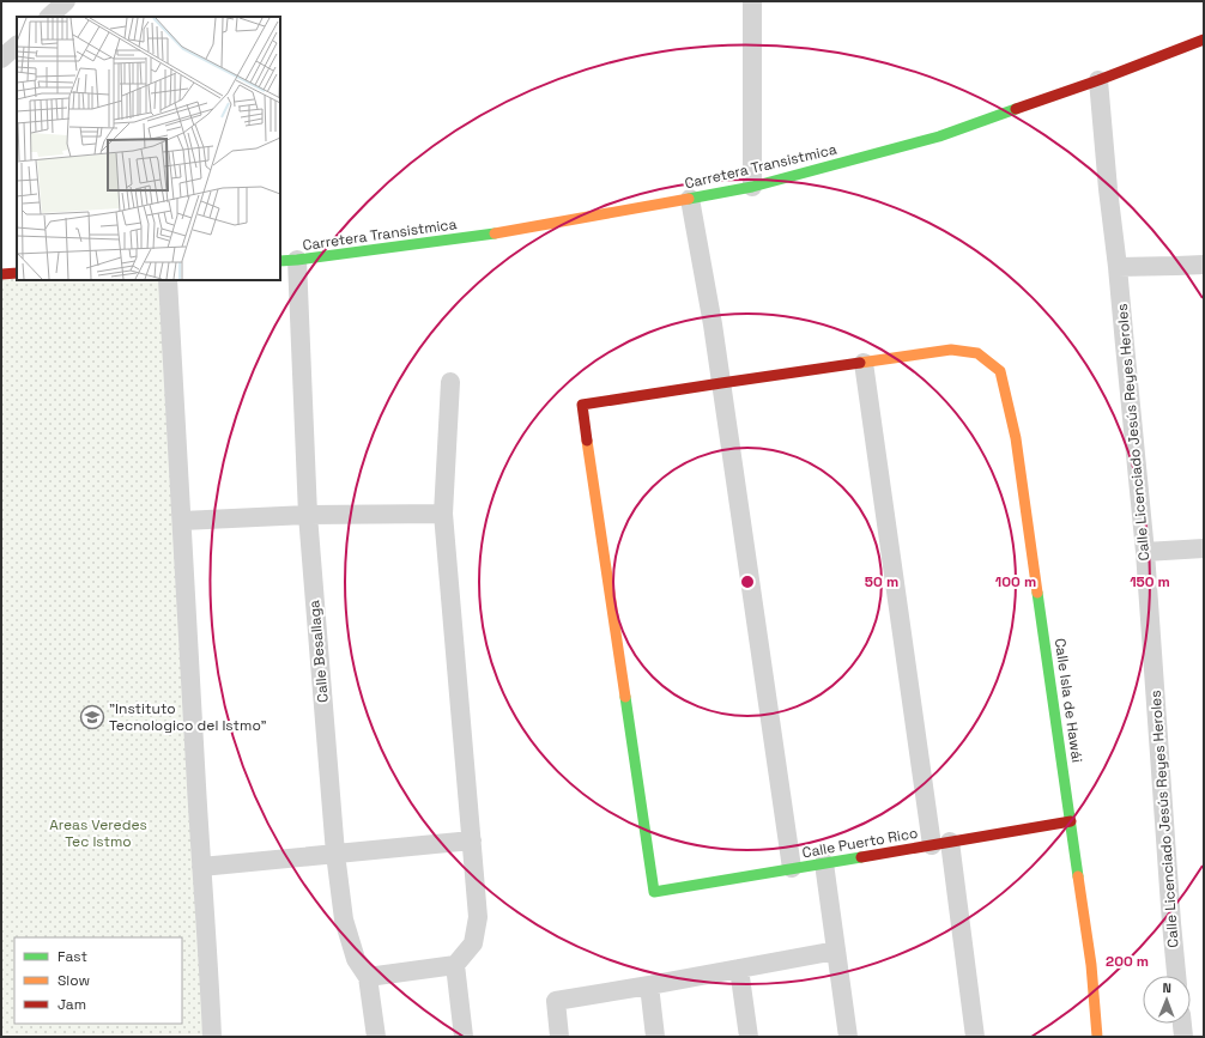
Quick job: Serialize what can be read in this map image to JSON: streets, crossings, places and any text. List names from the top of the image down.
{
  "streets": {
    "street": [
      "Carretera Transistmica",
      "Calle Licenciado Jesús Reyes Heroles",
      "Calle Besallaga",
      "Calle Isla de Hawái",
      "Calle Puerto Rico"
    ]
  },
  "crossings": [
    ["Carretera Transistmica", "Calle Licenciado Jesús Reyes Heroles"],
    ["Carretera Transistmica", "Calle Besallaga"],
    ["Calle Isla de Hawái", "Calle Puerto Rico"]
  ],
  "parks": ["Areas Veredes Tec Istmo"],
  "places": {
    "school or university": ["\"Instituto Tecnologico del Istmo\""]
  },
  "legend": ["Fast", "Slow", "Jam"],
  "north": "top",
  "rings": [
    "50 m",
    "100 m",
    "150 m",
    "200 m"
  ]
}
